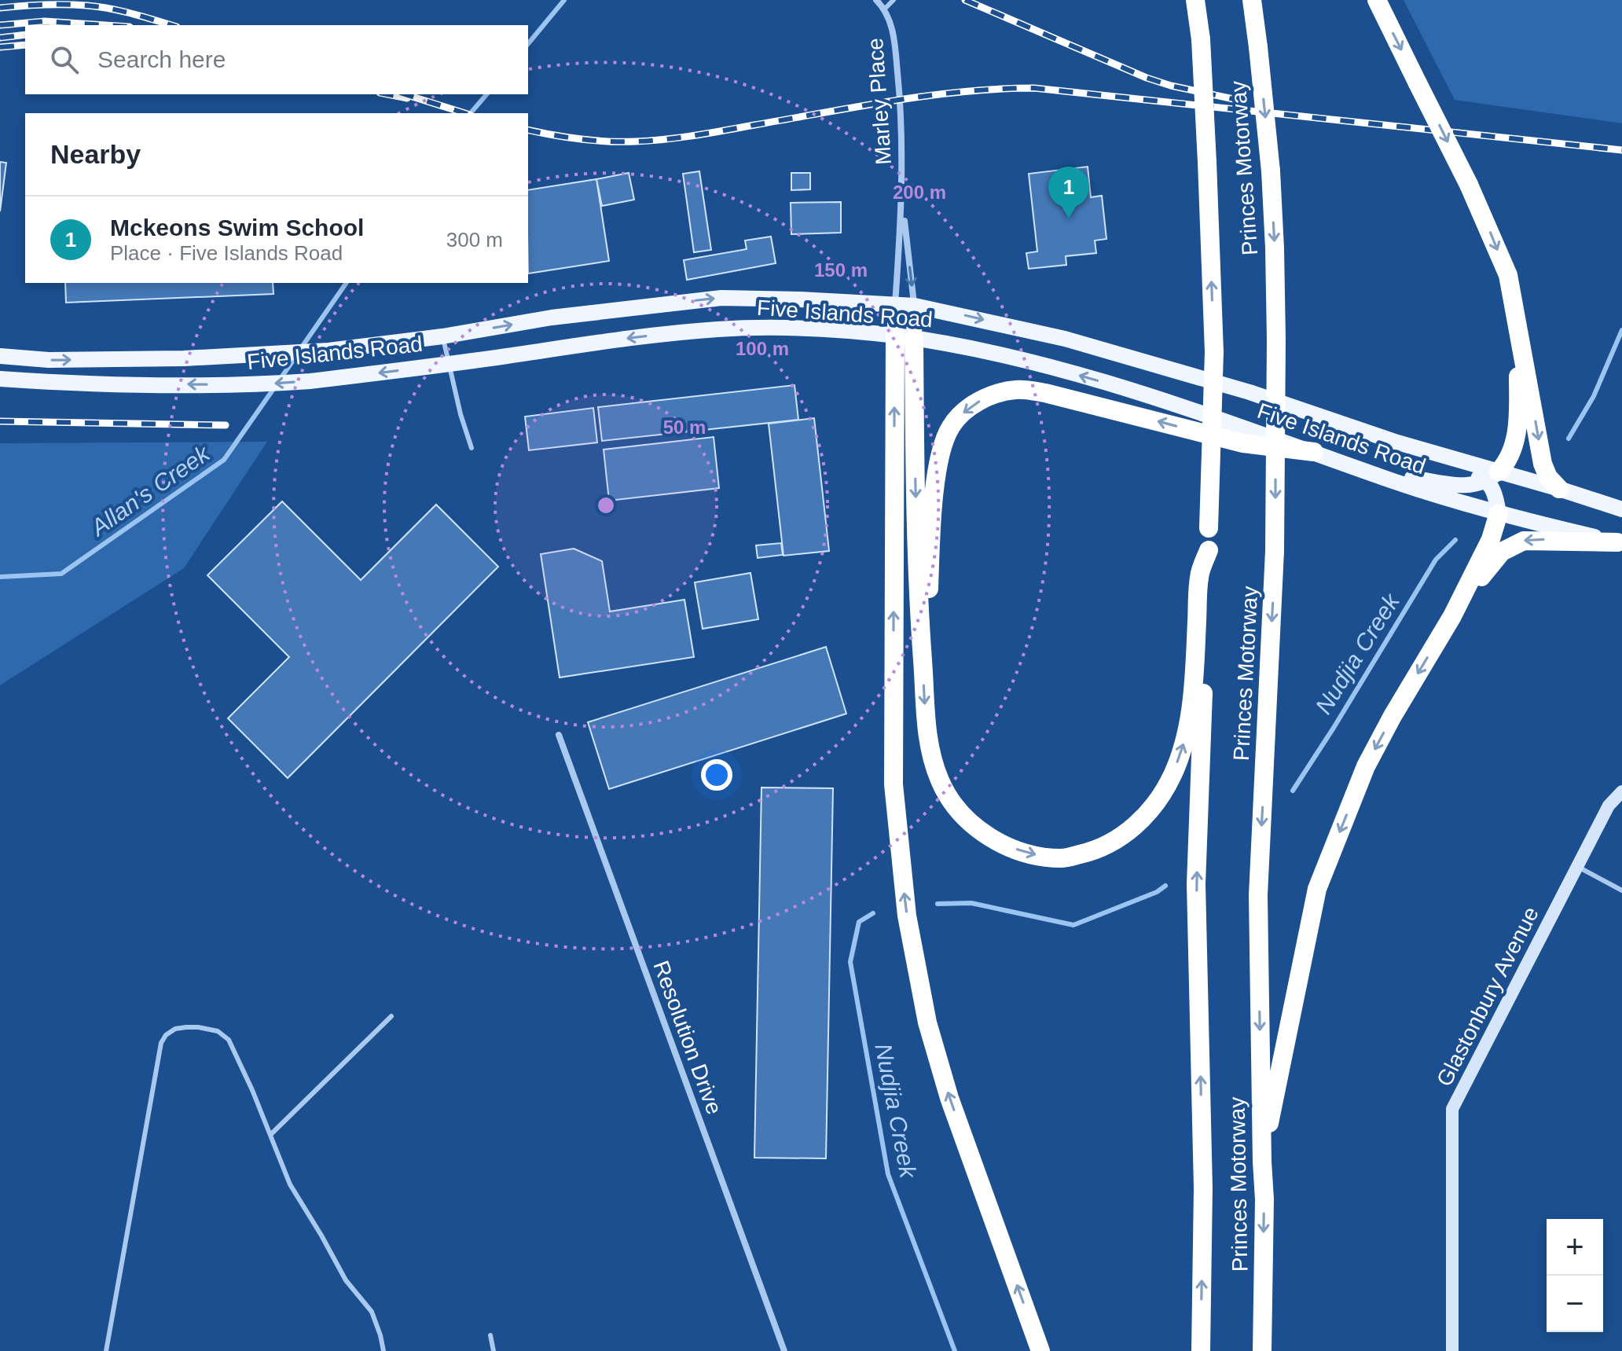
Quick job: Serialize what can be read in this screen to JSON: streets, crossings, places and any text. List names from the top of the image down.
{
  "streets": {
    "highway": ["Princes Motorway"],
    "main road": ["Five Islands Road", "Glastonbury Avenue"],
    "street": ["Marley Place", "Resolution Drive"]
  },
  "crossings": [
    ["Marley Place", "Five Islands Road"]
  ],
  "water": ["Allan's Creek", "Nudjia Creek"],
  "page": {
    "search": "Search here",
    "heading": "Nearby",
    "pins": "1",
    "list": [
      {
        "mark": "1",
        "name": "Mckeons Swim School",
        "note": "Place · Five Islands Road",
        "value": "300 m"
      }
    ],
    "map_buttons": ["+", "−"]
  },
  "rings": [
    "200 m",
    "150 m",
    "100 m",
    "50 m"
  ]
}
